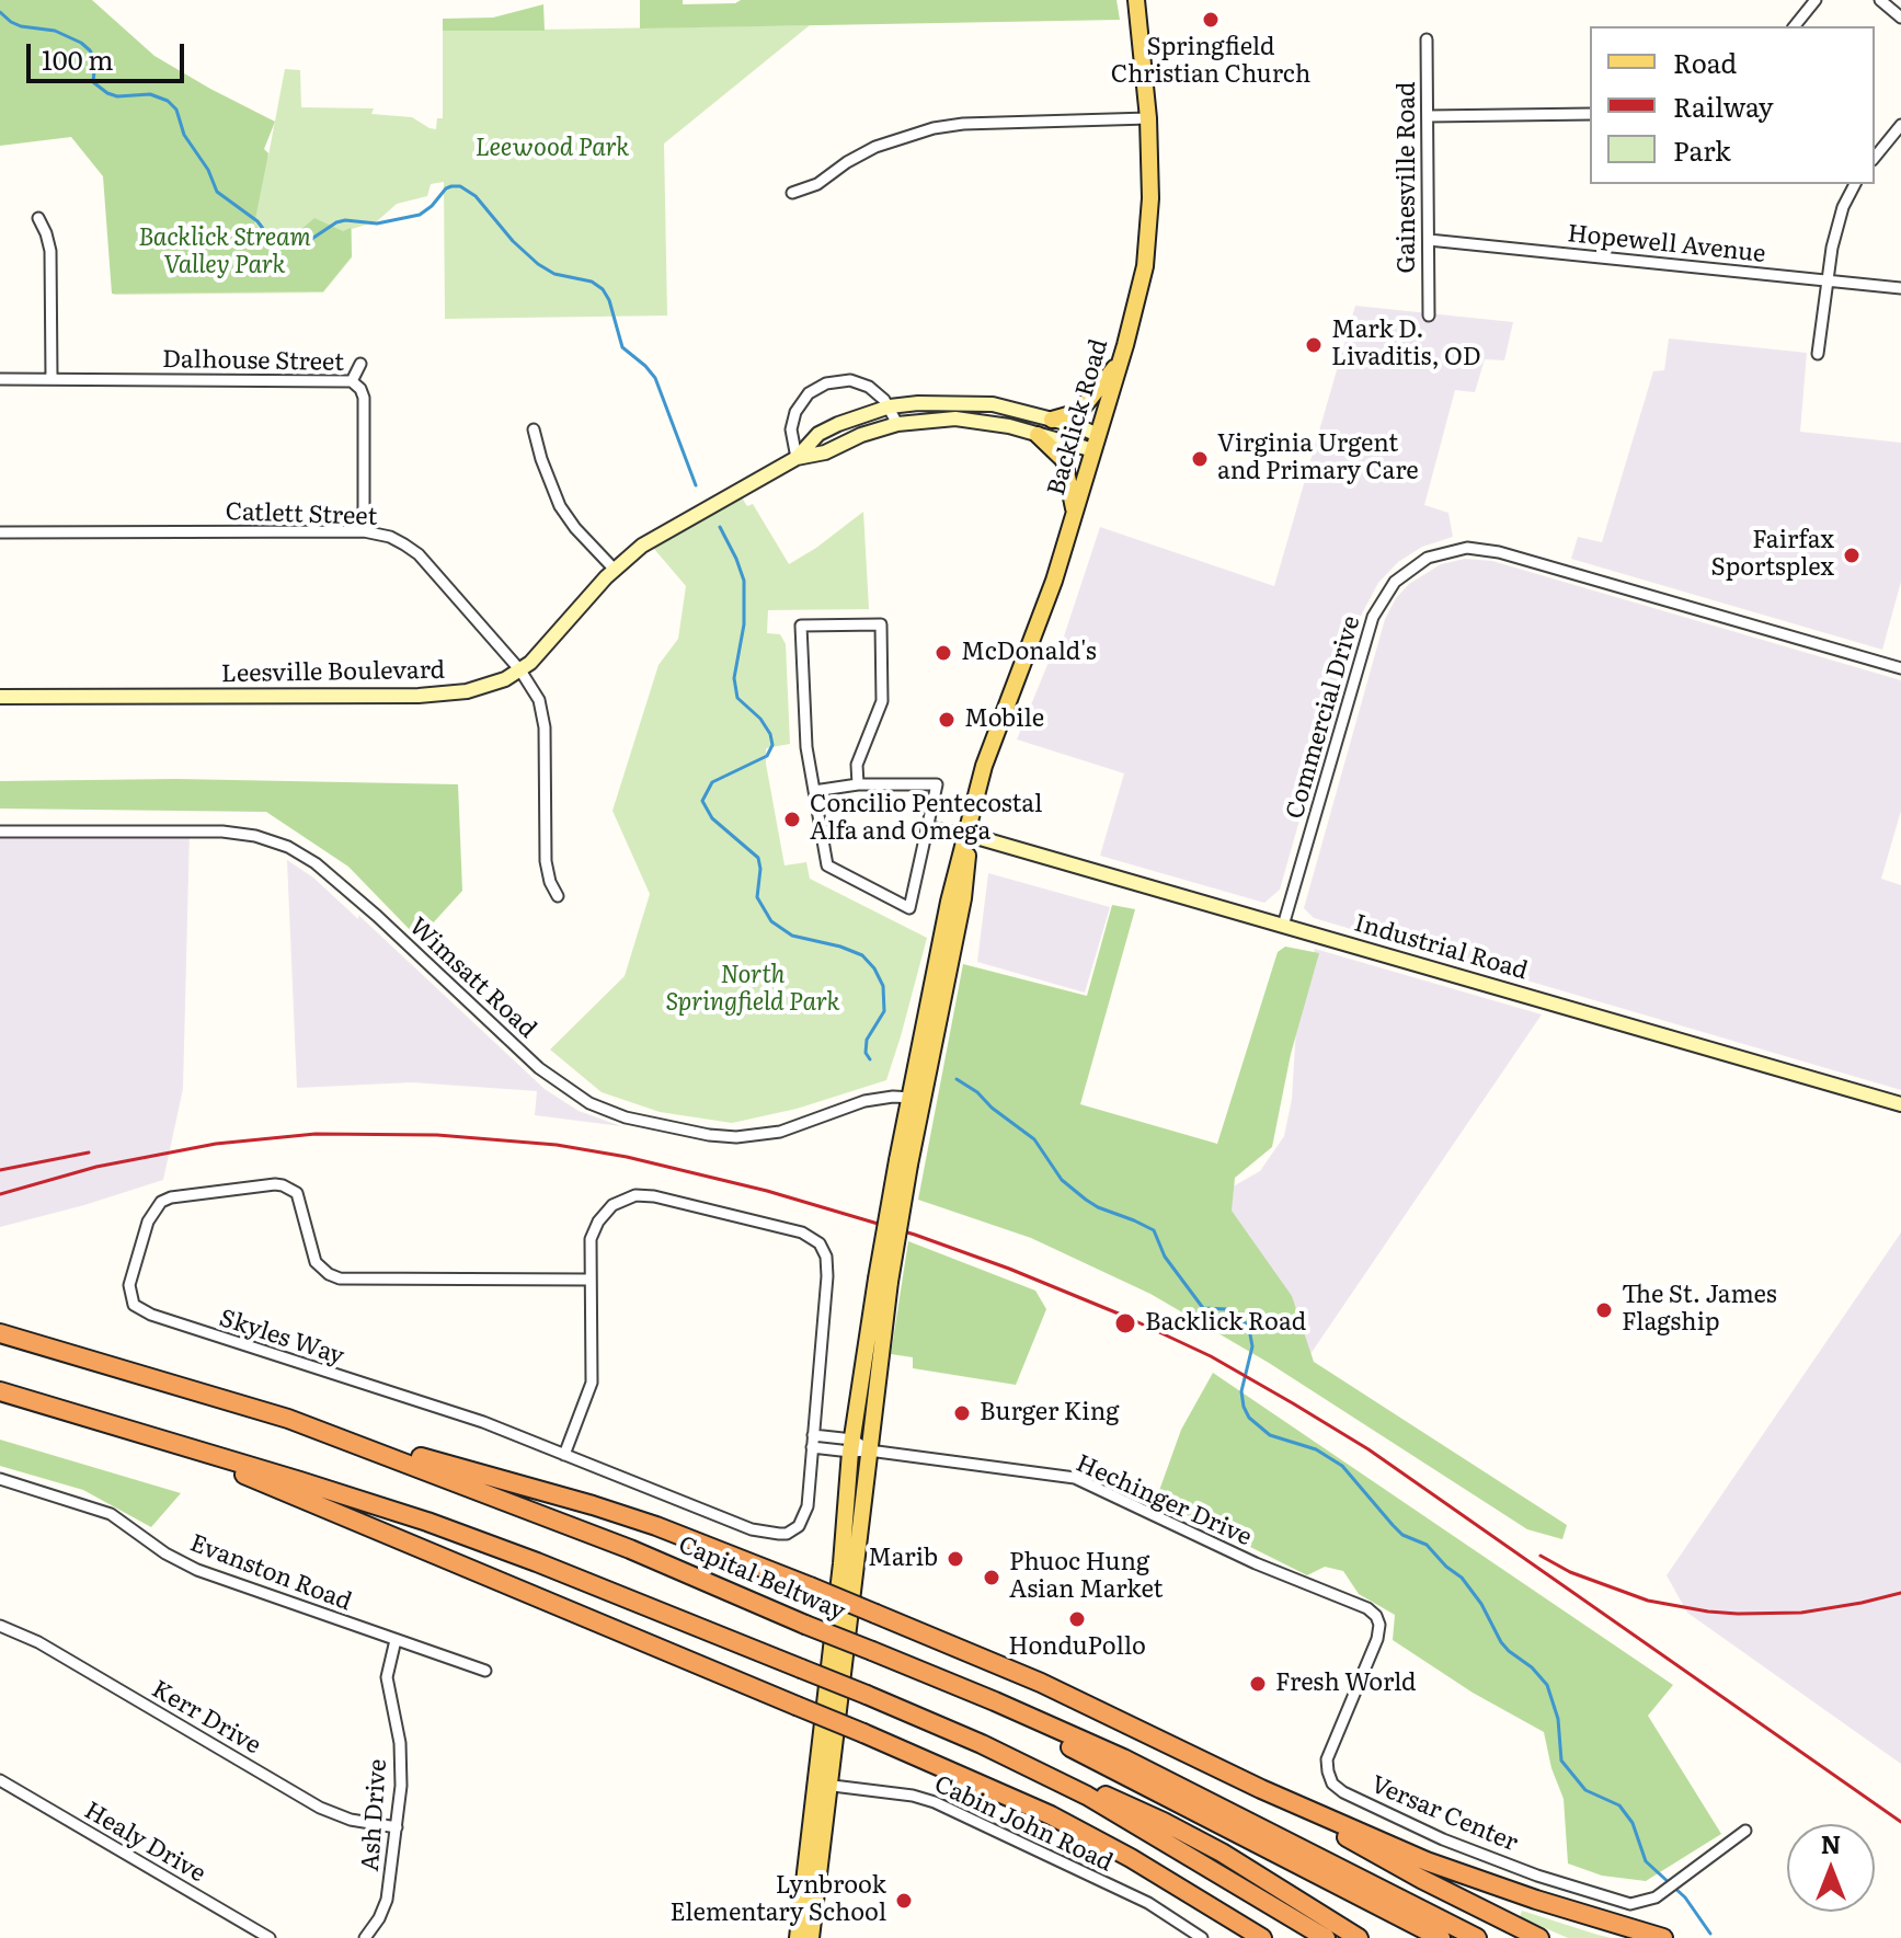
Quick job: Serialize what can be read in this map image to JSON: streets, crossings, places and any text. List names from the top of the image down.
{
  "streets": {
    "highway": ["Capital Beltway"],
    "main road": ["Backlick Road"],
    "street": [
      "Gainesville Road",
      "Hopewell Avenue",
      "Dalhouse Street",
      "Catlett Street",
      "Leesville Boulevard",
      "Commercial Drive",
      "Industrial Road",
      "Wimsatt Road",
      "Skyles Way",
      "Hechinger Drive",
      "Evanston Road",
      "Kerr Drive",
      "Versar Center",
      "Ash Drive",
      "Cabin John Road",
      "Healy Drive"
    ]
  },
  "crossings": [
    ["Gainesville Road", "Hopewell Avenue"],
    ["Dalhouse Street", "Catlett Street"],
    ["Backlick Road", "Leesville Boulevard"],
    ["Backlick Road", "Industrial Road"],
    ["Backlick Road", "Wimsatt Road"],
    ["Backlick Road", "Hechinger Drive"],
    ["Backlick Road", "Cabin John Road"],
    ["Catlett Street", "Leesville Boulevard"],
    ["Commercial Drive", "Industrial Road"],
    ["Hechinger Drive", "Versar Center"],
    ["Evanston Road", "Ash Drive"],
    ["Kerr Drive", "Ash Drive"]
  ],
  "parks": ["Leewood Park", "Backlick Stream Valley Park", "North Springfield Park"],
  "places": [
    "Springfield Christian Church",
    "Mark D. Livaditis, OD",
    "Virginia Urgent and Primary Care",
    "Fairfax Sportsplex",
    "McDonald's",
    "Mobile",
    "Concilio Pentecostal Alfa and Omega",
    "The St. James Flagship",
    "Backlick Road",
    "Burger King",
    "Marib",
    "Phuoc Hung Asian Market",
    "HonduPollo",
    "Fresh World",
    "Lynbrook Elementary School"
  ],
  "legend": ["Road", "Railway", "Park"],
  "scale_bar": "100 m",
  "north": "top"
}
